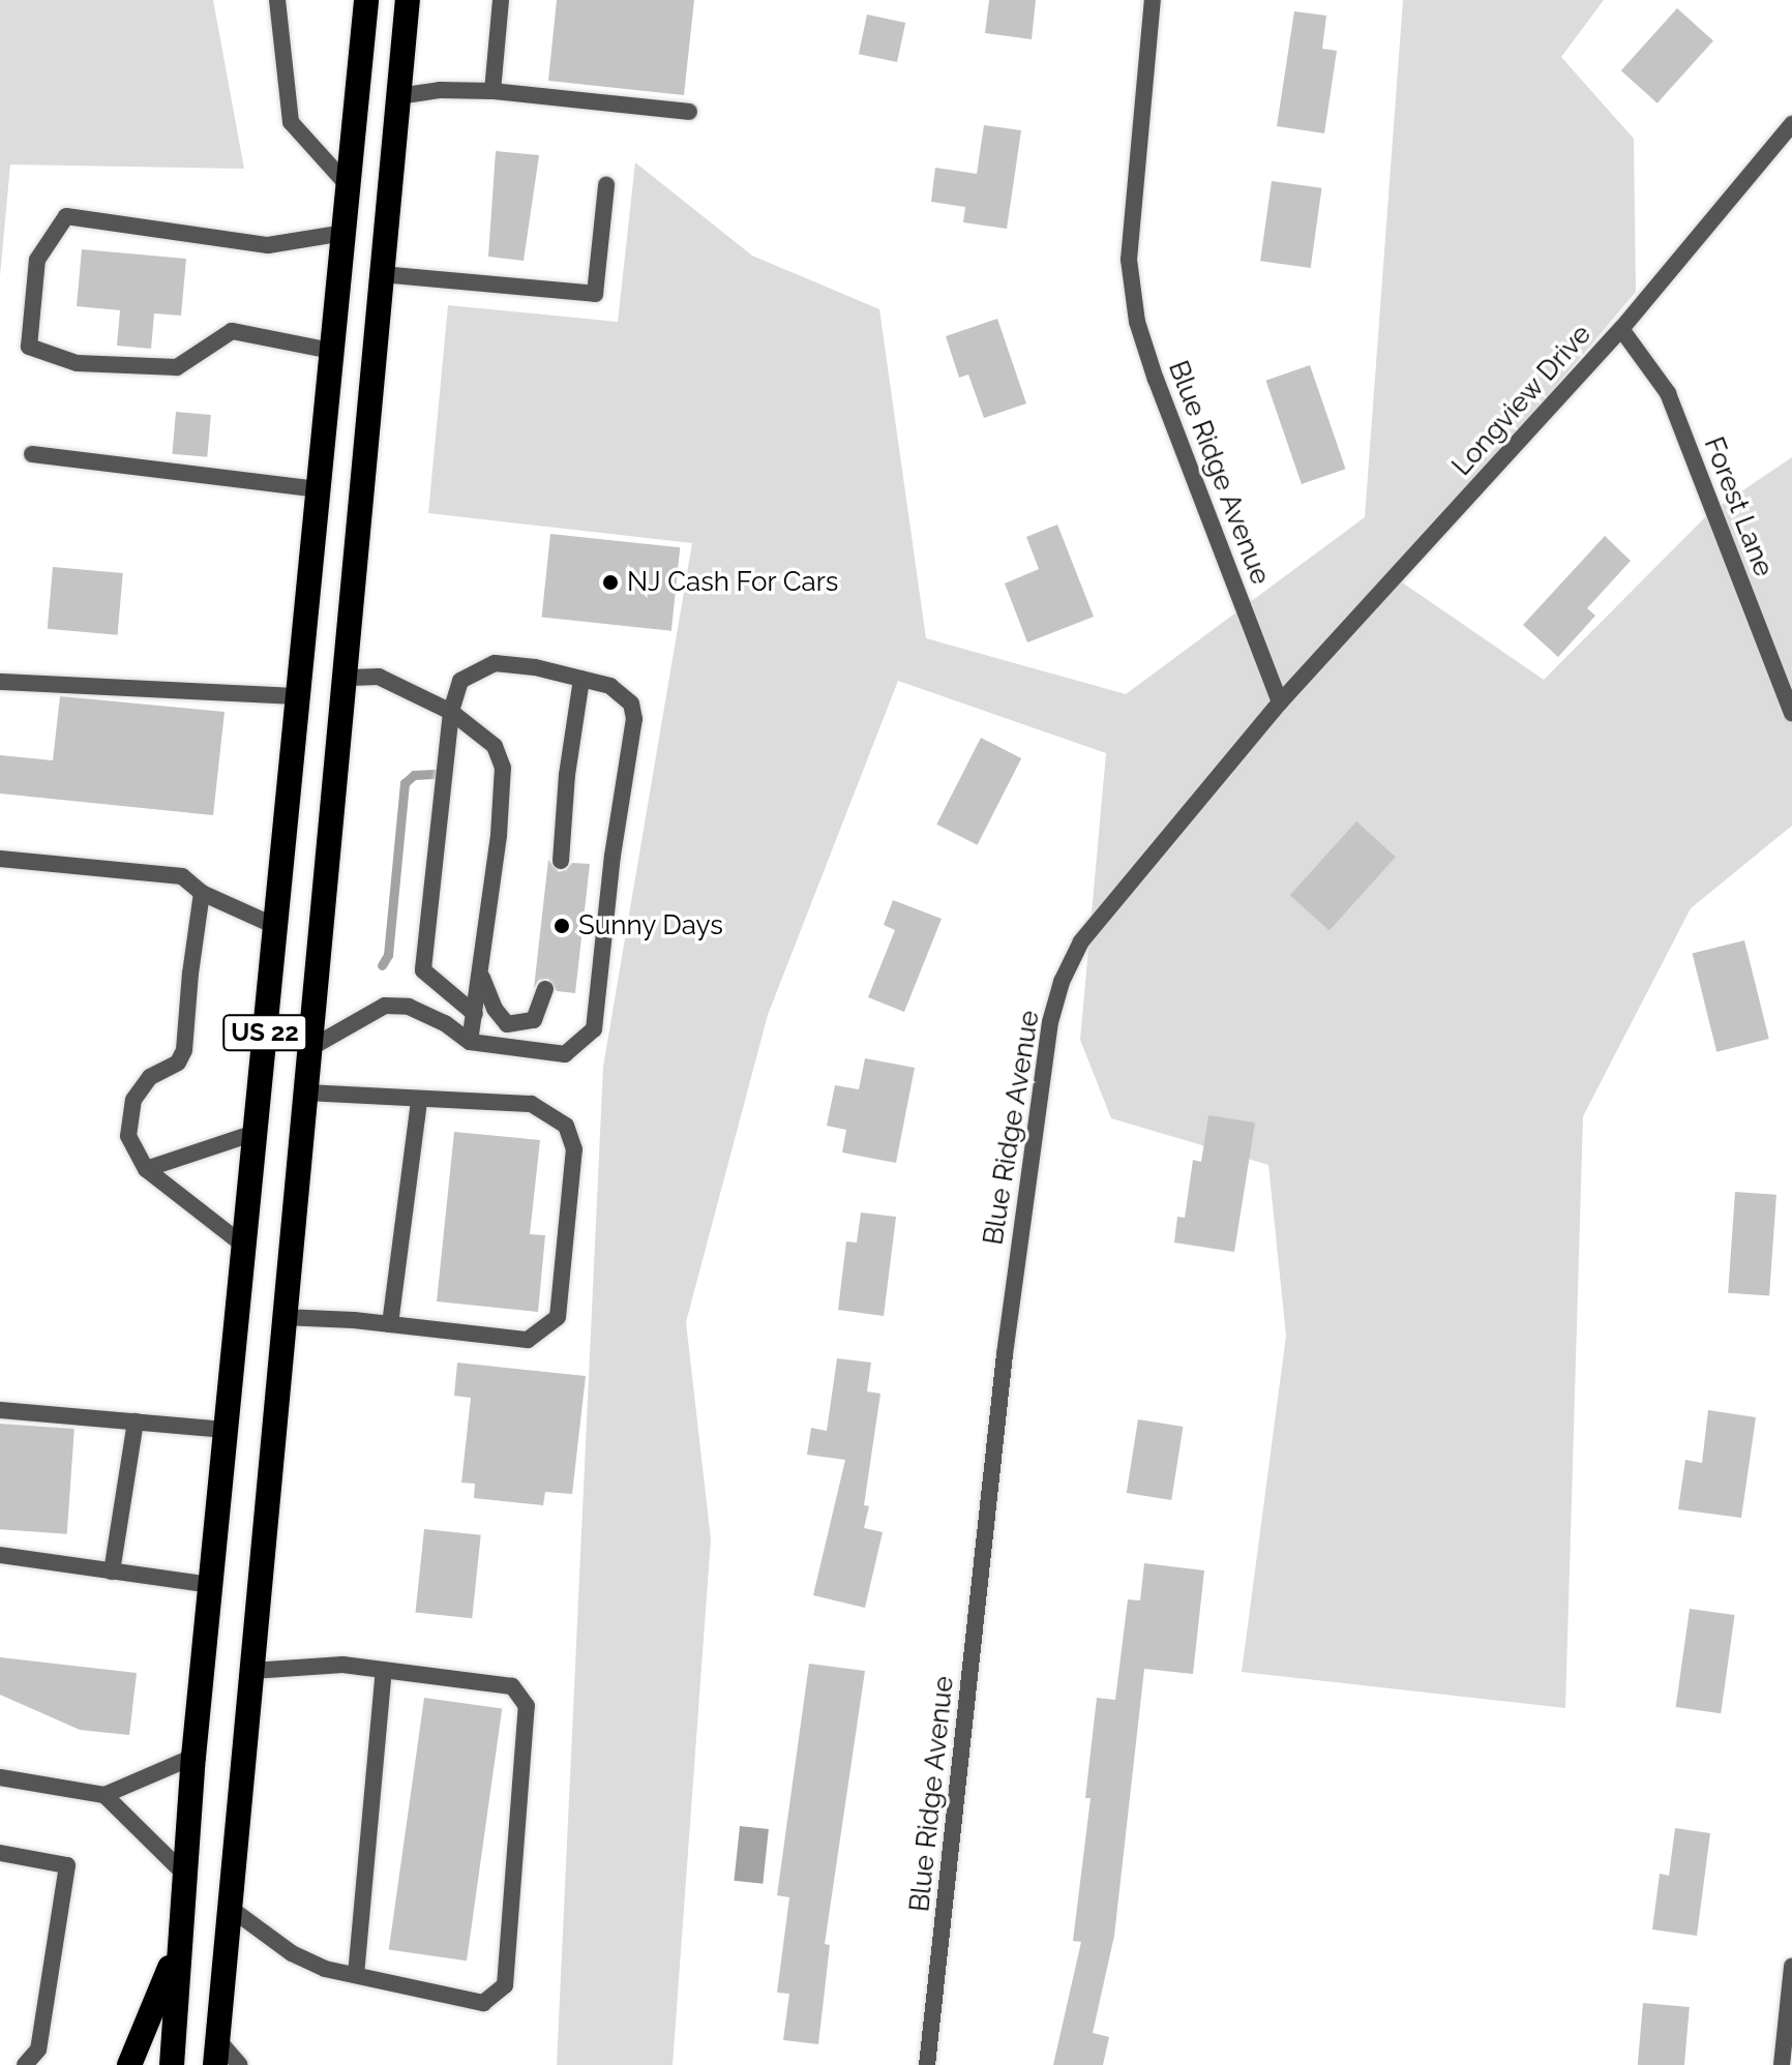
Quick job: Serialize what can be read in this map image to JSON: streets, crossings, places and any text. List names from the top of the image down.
{
  "streets": {
    "highway": ["US 22"],
    "street": ["Longview Drive", "Blue Ridge Avenue", "Forest Lane"]
  },
  "crossings": [
    ["Longview Drive", "Blue Ridge Avenue"],
    ["Longview Drive", "Forest Lane"]
  ],
  "places": ["NJ Cash For Cars", "Sunny Days"]
}
